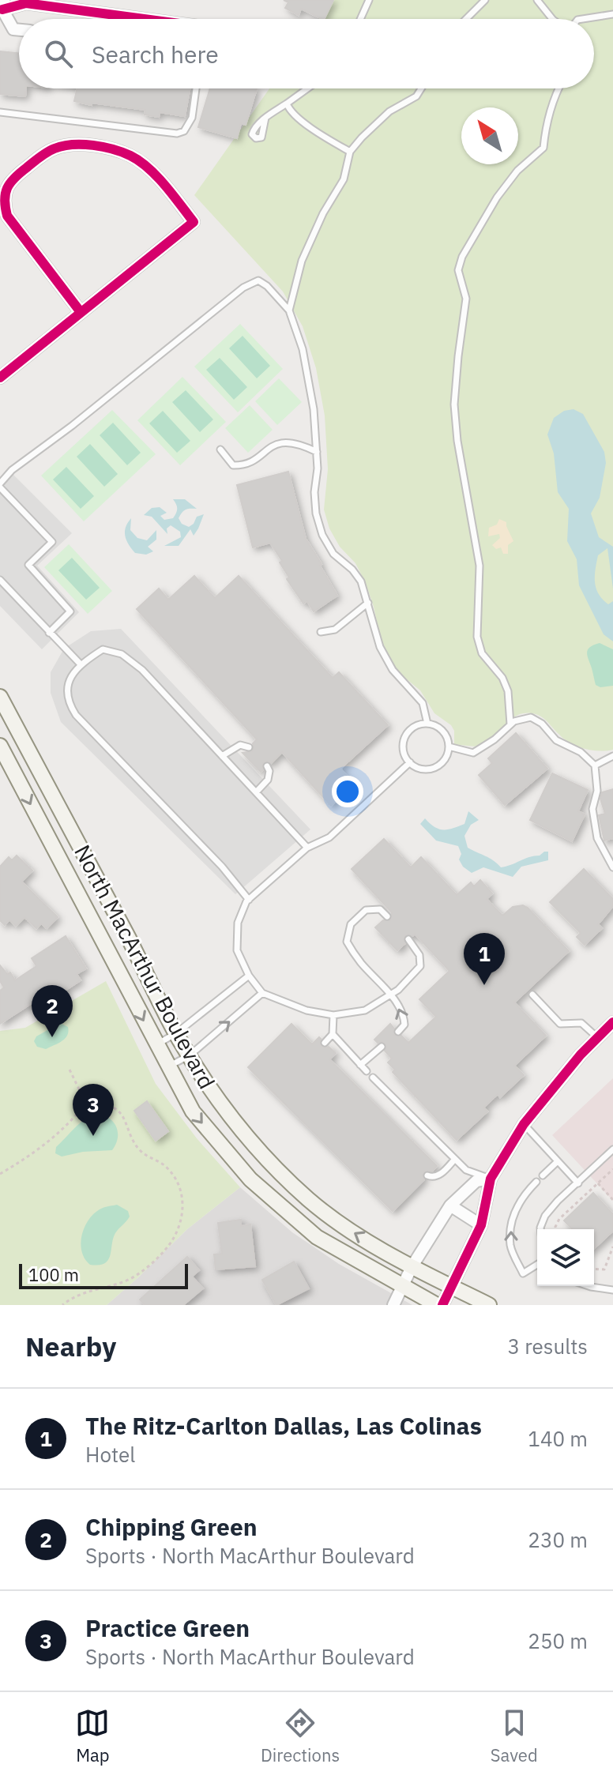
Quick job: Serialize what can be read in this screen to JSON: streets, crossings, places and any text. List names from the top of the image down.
{
  "streets": {
    "main road": ["North MacArthur Boulevard"]
  },
  "scale_bar": "100 m",
  "north": "top left",
  "page": {
    "search": "Search here",
    "pins": ["1", "2", "3"],
    "scale": "100 m",
    "heading": ["Nearby", "3 results"],
    "list": [
      {
        "mark": "1",
        "name": "The Ritz-Carlton Dallas, Las Colinas",
        "note": "Hotel",
        "value": "140 m"
      },
      {
        "mark": "2",
        "name": "Chipping Green",
        "note": "Sports · North MacArthur Boulevard",
        "value": "230 m"
      },
      {
        "mark": "3",
        "name": "Practice Green",
        "note": "Sports · North MacArthur Boulevard",
        "value": "250 m"
      }
    ],
    "nav": ["Map", "Directions", "Saved"]
  }
}
